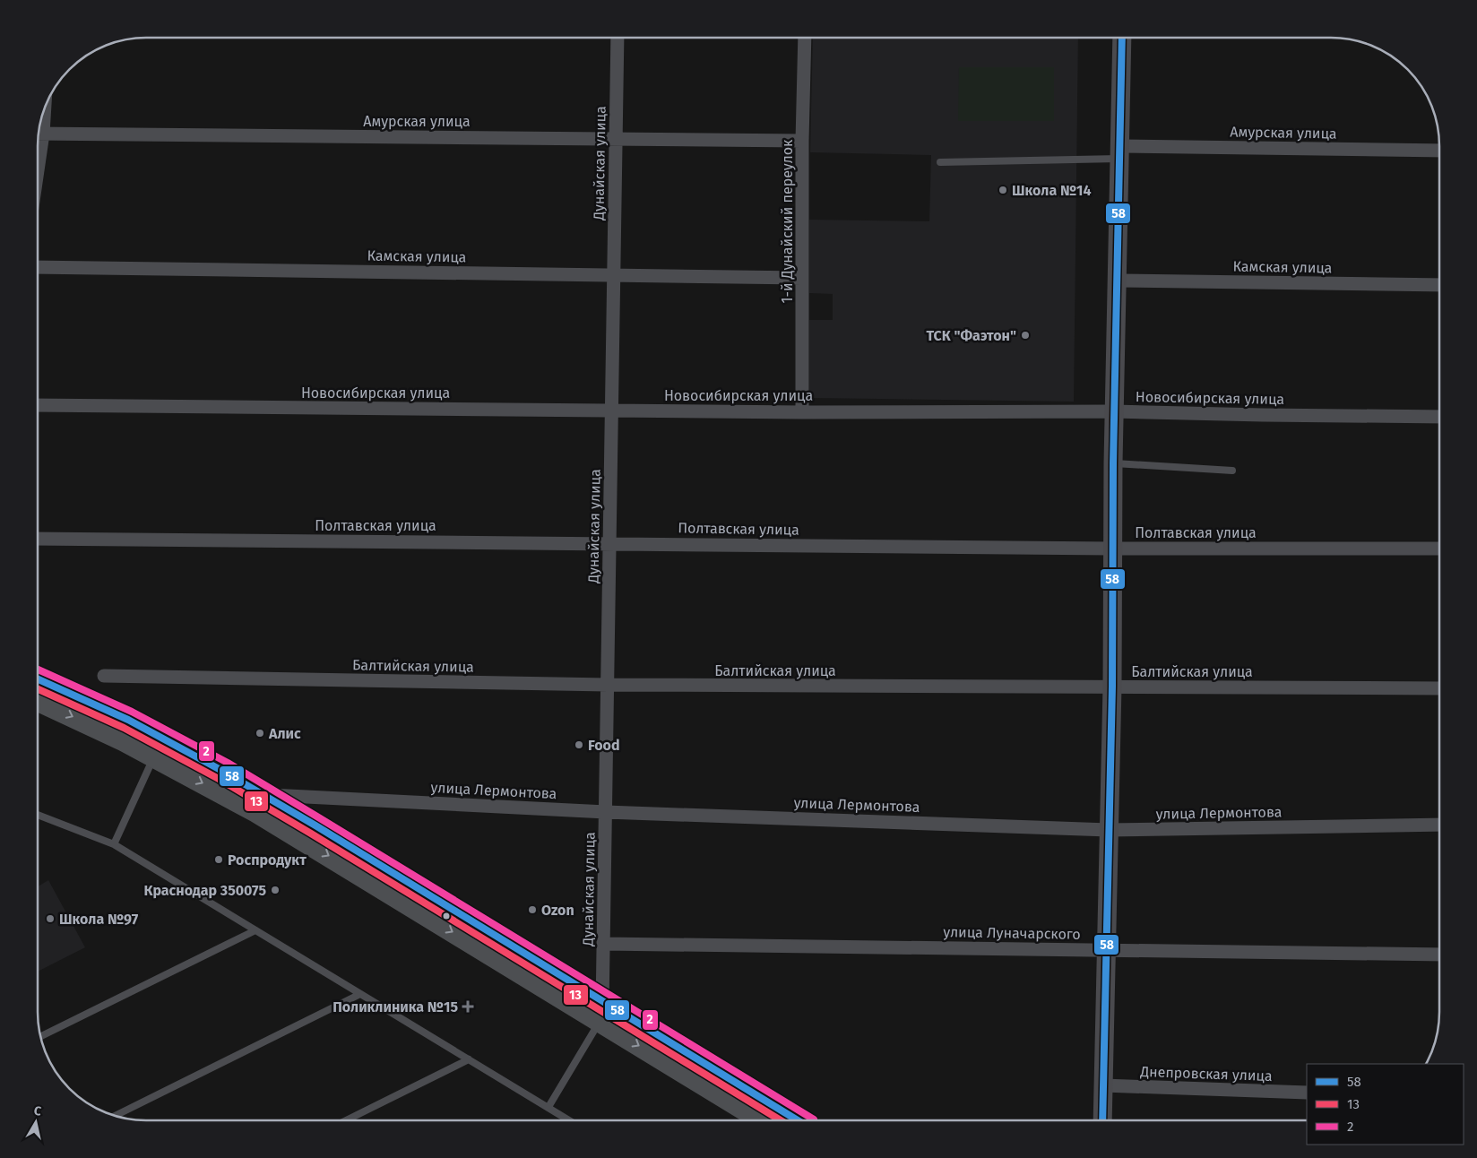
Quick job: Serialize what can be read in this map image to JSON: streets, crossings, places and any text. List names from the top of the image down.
{
  "streets": {
    "street": [
      "Амурская улица",
      "Дунайская улица",
      "1-й Дунайский переулок",
      "Камская улица",
      "Новосибирская улица",
      "Полтавская улица",
      "Балтийская улица",
      "улица Лермонтова",
      "улица Луначарского",
      "Днепровская улица"
    ]
  },
  "crossings": [
    ["Амурская улица", "Дунайская улица"],
    ["Амурская улица", "1-й Дунайский переулок"],
    ["Дунайская улица", "Камская улица"],
    ["Дунайская улица", "Новосибирская улица"],
    ["Дунайская улица", "Полтавская улица"],
    ["Дунайская улица", "Балтийская улица"],
    ["Дунайская улица", "улица Лермонтова"],
    ["Дунайская улица", "улица Луначарского"],
    ["1-й Дунайский переулок", "Камская улица"],
    ["1-й Дунайский переулок", "Новосибирская улица"]
  ],
  "places": {
    "other": [
      "Школа №14",
      "ТСК \"Фаэтон\"",
      "Алис",
      "Food",
      "Роспродукт",
      "Краснодар 350075",
      "Ozon",
      "Школа №97"
    ],
    "health": ["Поликлиника №15"]
  },
  "lines": ["transit line 58", "transit line 2", "transit line 13"],
  "legend": ["58", "13", "2"],
  "north": "top"
}
